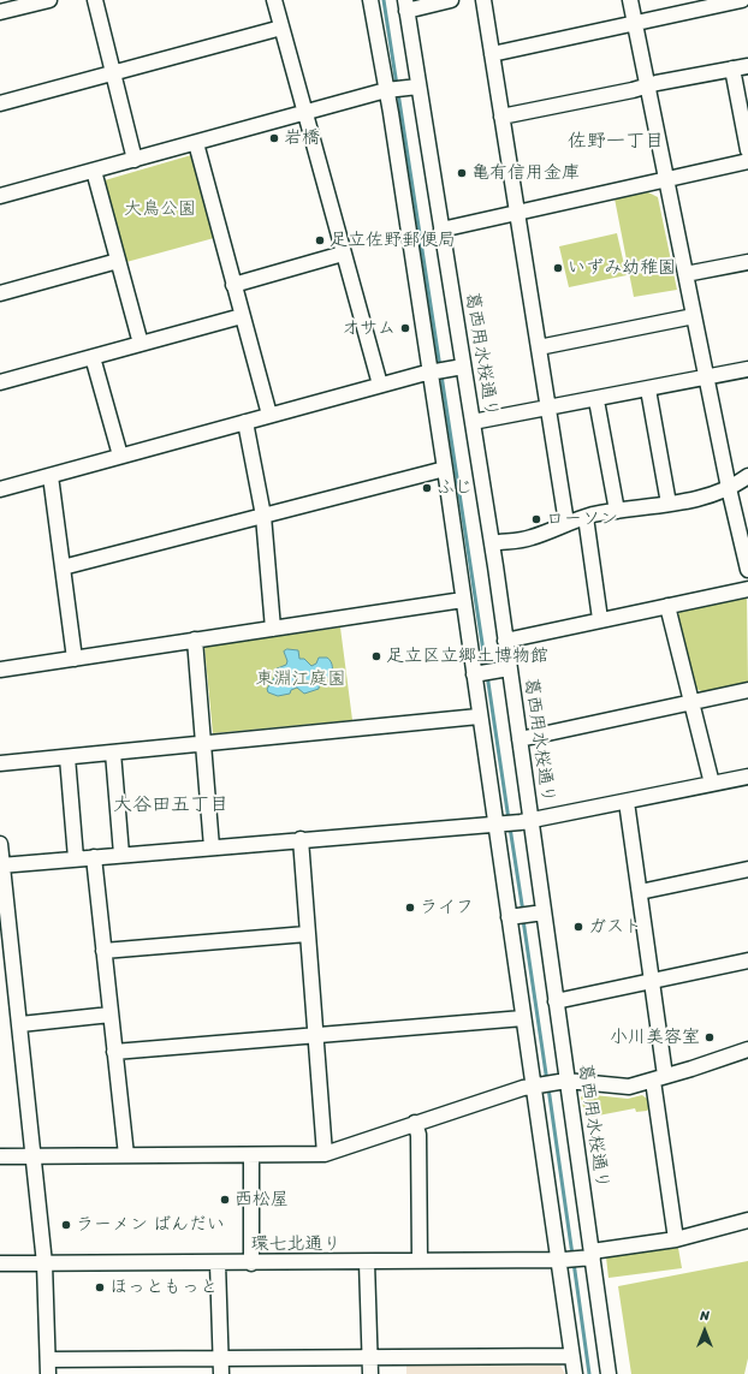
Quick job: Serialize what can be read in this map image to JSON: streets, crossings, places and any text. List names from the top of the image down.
{
  "streets": {
    "street": ["葛西用水桜通り", "環七北通り"]
  },
  "crossings": [
    ["葛西用水桜通り", "環七北通り"]
  ],
  "districts": ["佐野一丁目", "大谷田五丁目"],
  "parks": ["大鳥公園", "東淵江庭園"],
  "places": [
    "岩橋",
    "亀有信用金庫",
    "足立佐野郵便局",
    "いずみ幼稚園",
    "オサム",
    "ふじ",
    "ローソン",
    "足立区立郷土博物館",
    "ライフ",
    "ガスト",
    "小川美容室",
    "西松屋",
    "ラーメン ばんだい",
    "ほっともっと"
  ],
  "north": "top"
}
